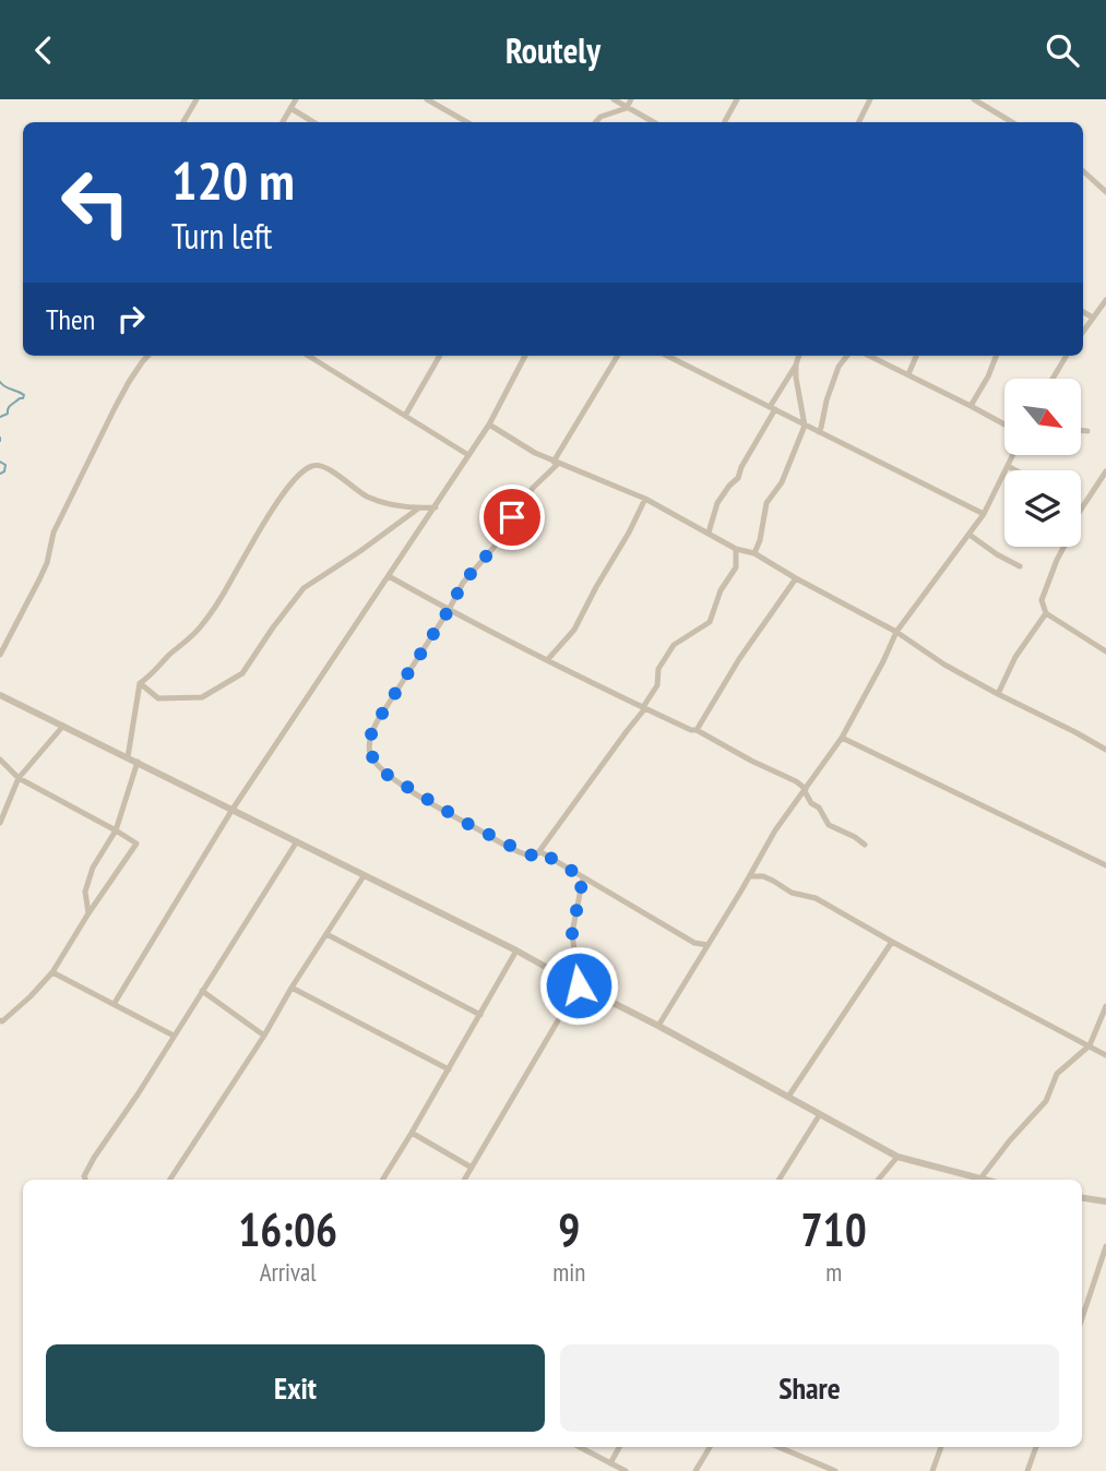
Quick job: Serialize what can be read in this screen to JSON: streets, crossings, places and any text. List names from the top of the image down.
{
  "north": "bottom right",
  "page": {
    "header": "Routely",
    "turn": ["120 m", "Turn left"],
    "then": "Then",
    "eta": [
      "16:06",
      "Arrival",
      "9",
      "min",
      "710",
      "m"
    ],
    "buttons": ["Exit", "Share"]
  }
}
